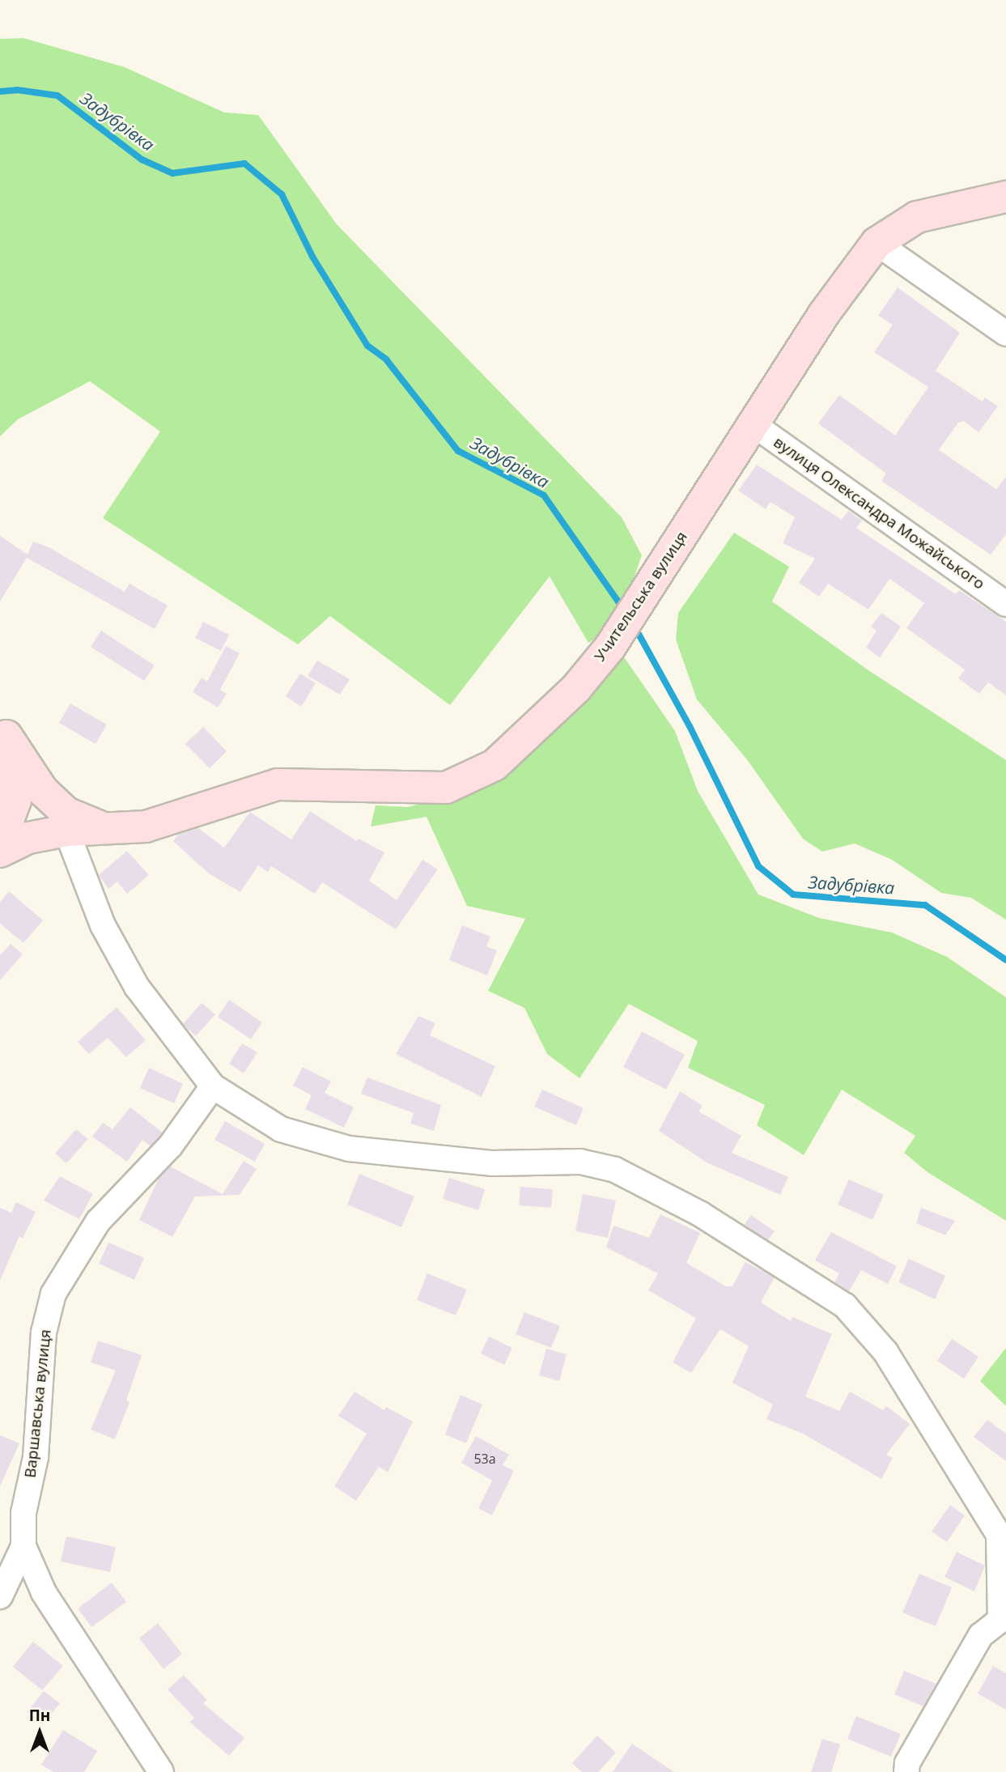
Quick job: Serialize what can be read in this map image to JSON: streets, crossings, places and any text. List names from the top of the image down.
{
  "streets": {
    "main road": ["Учительська вулиця"],
    "street": ["вулиця Олександра Можайського", "Варшавська вулиця"]
  },
  "crossings": [
    ["вулиця Олександра Можайського", "Учительська вулиця"]
  ],
  "water": ["Задубрівка"],
  "house_numbers": ["53а"],
  "north": "top"
}
